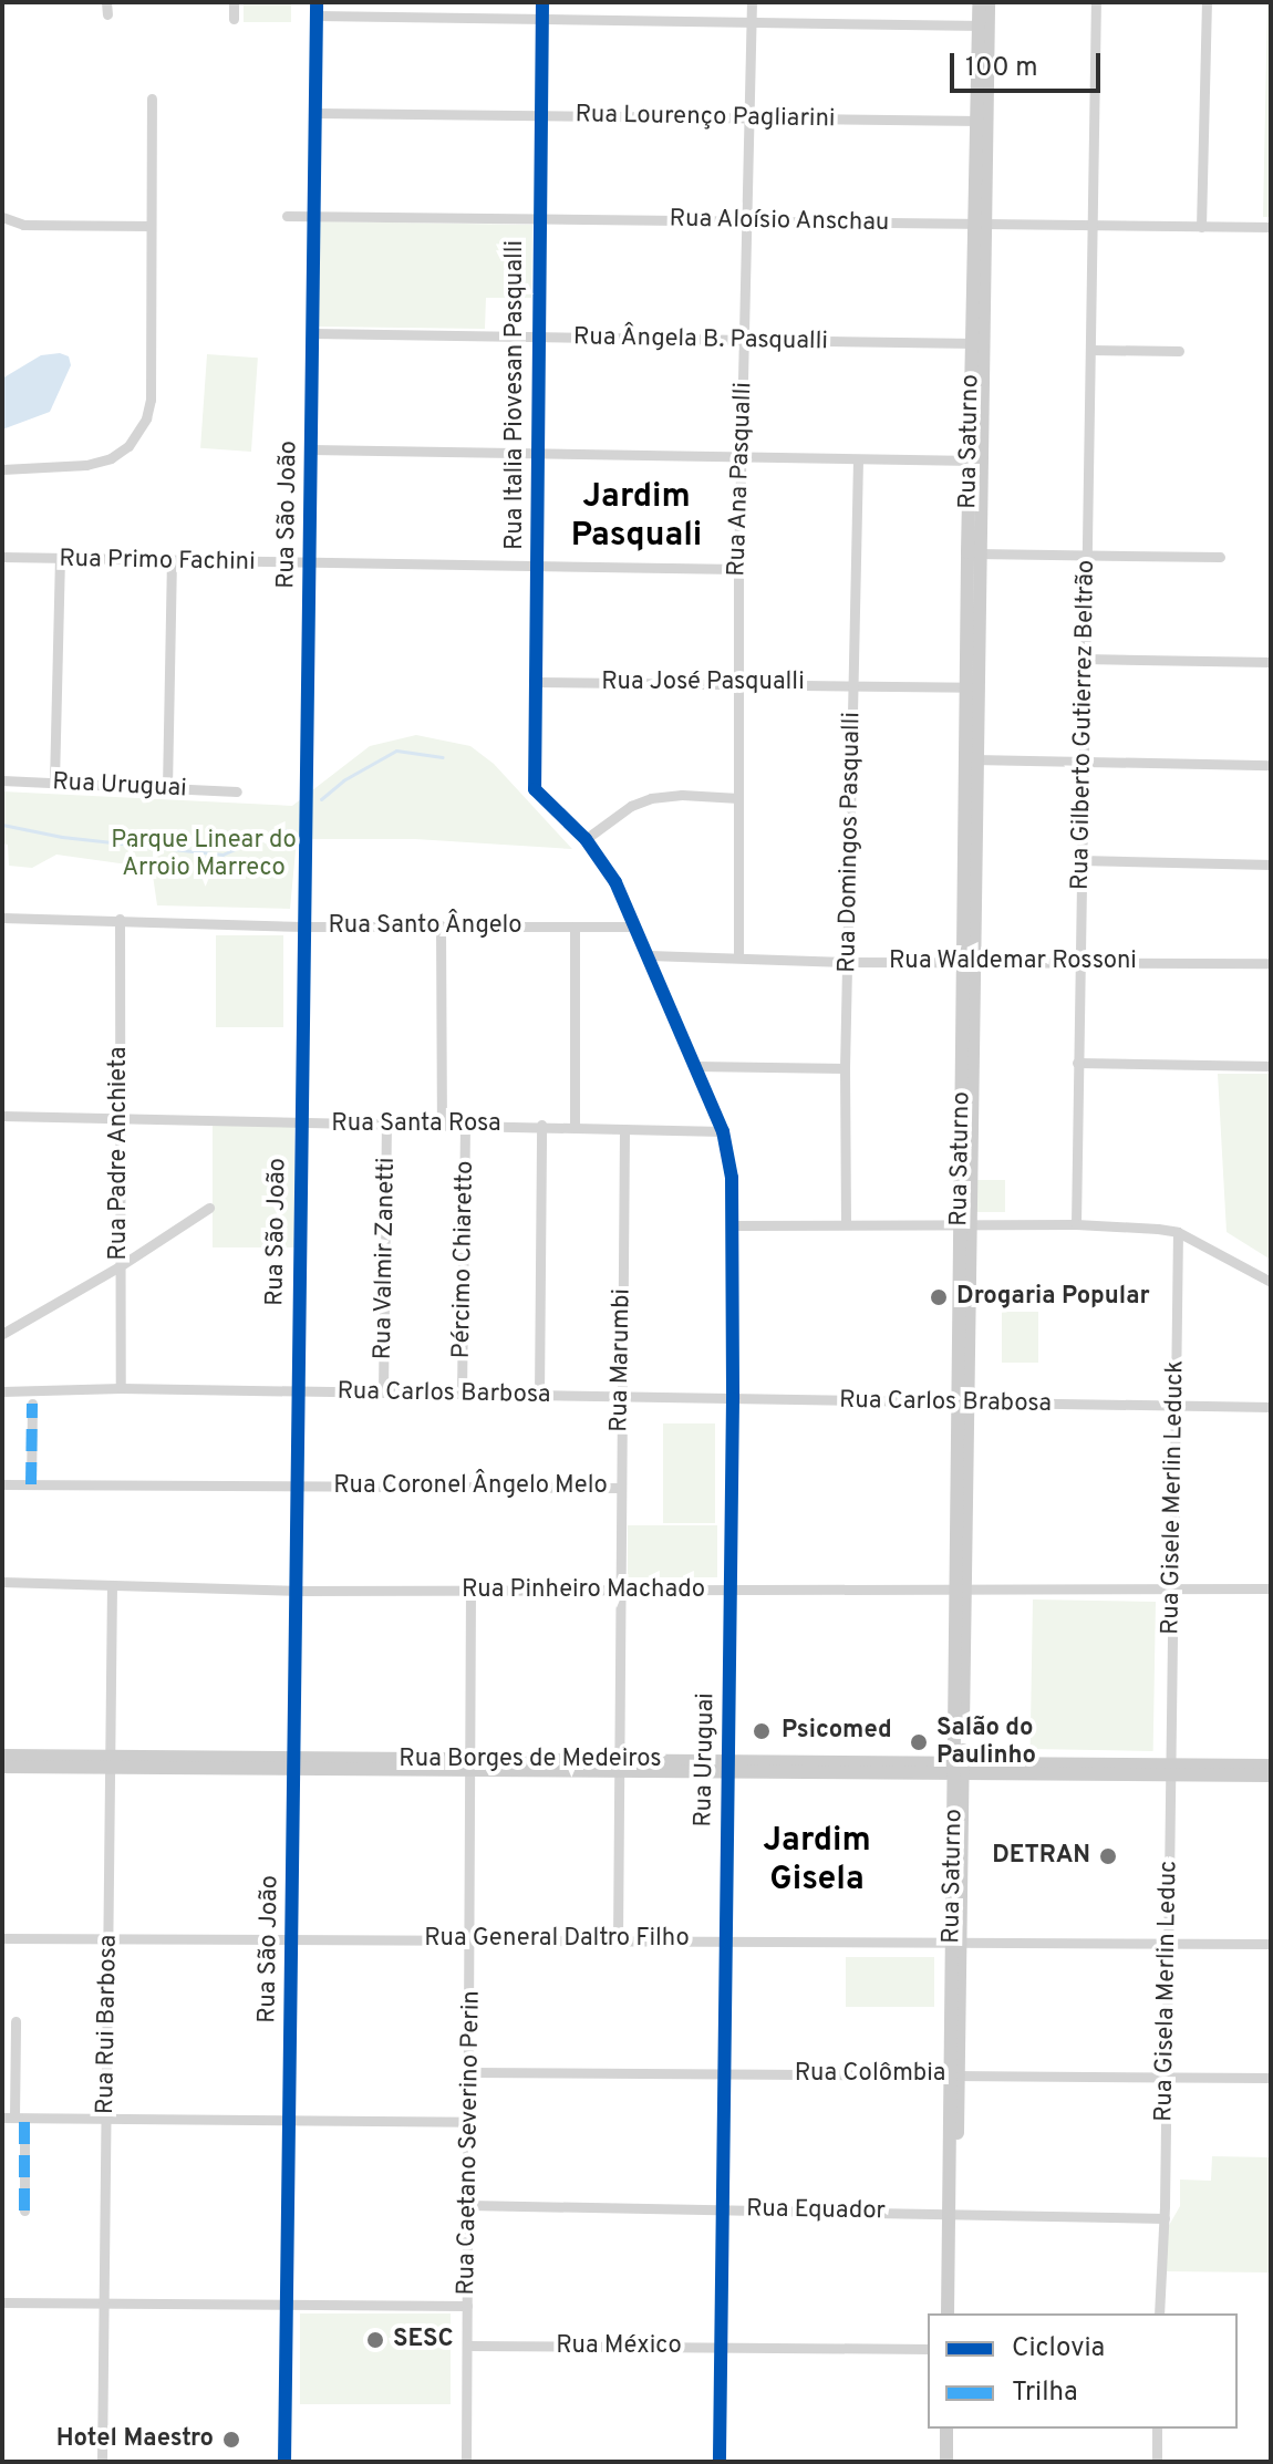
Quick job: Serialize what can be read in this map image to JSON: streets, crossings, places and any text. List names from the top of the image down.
{
  "streets": {
    "street": [
      "Rua Lourenço Pagliarini",
      "Rua Aloísio Anschau",
      "Rua Ângela B. Pasqualli",
      "Rua Italia Piovesan Pasqualli",
      "Rua Saturno",
      "Rua Ana Pasqualli",
      "Rua São João",
      "Rua Primo Fachini",
      "Rua José Pasqualli",
      "Rua Gilberto Gutierrez Beltrão",
      "Rua Uruguai",
      "Rua Domingos Pasqualli",
      "Rua Santo Ângelo",
      "Rua Waldemar Rossoni",
      "Rua Santa Rosa",
      "Rua Padre Anchieta",
      "Rua Valmir Zanetti",
      "Pércimo Chiaretto",
      "Rua Marumbi",
      "Rua Carlos Barbosa",
      "Rua Carlos Brabosa",
      "Rua Coronel Ângelo Melo",
      "Rua Gisele Merlin Leduck",
      "Rua Pinheiro Machado",
      "Rua Borges de Medeiros",
      "Rua General Daltro Filho",
      "Rua Gisela Merlin Leduc",
      "Rua Rui Barbosa",
      "Rua Colômbia",
      "Rua Caetano Severino Perin",
      "Rua Equador",
      "Rua México"
    ]
  },
  "crossings": [
    ["Rua Lourenço Pagliarini", "Rua Italia Piovesan Pasqualli"],
    ["Rua Lourenço Pagliarini", "Rua Saturno"],
    ["Rua Lourenço Pagliarini", "Rua Ana Pasqualli"],
    ["Rua Lourenço Pagliarini", "Rua São João"],
    ["Rua Aloísio Anschau", "Rua Italia Piovesan Pasqualli"],
    ["Rua Aloísio Anschau", "Rua Saturno"],
    ["Rua Aloísio Anschau", "Rua Ana Pasqualli"],
    ["Rua Aloísio Anschau", "Rua São João"],
    ["Rua Aloísio Anschau", "Rua Gilberto Gutierrez Beltrão"],
    ["Rua Ângela B. Pasqualli", "Rua Italia Piovesan Pasqualli"],
    ["Rua Ângela B. Pasqualli", "Rua Saturno"],
    ["Rua Ângela B. Pasqualli", "Rua Ana Pasqualli"],
    ["Rua Ângela B. Pasqualli", "Rua São João"],
    ["Rua Italia Piovesan Pasqualli", "Rua Primo Fachini"],
    ["Rua Italia Piovesan Pasqualli", "Rua José Pasqualli"],
    ["Rua Italia Piovesan Pasqualli", "Rua Uruguai"],
    ["Rua Saturno", "Rua José Pasqualli"],
    ["Rua Saturno", "Rua Waldemar Rossoni"],
    ["Rua Saturno", "Rua Carlos Brabosa"],
    ["Rua Saturno", "Rua Pinheiro Machado"],
    ["Rua Saturno", "Rua Borges de Medeiros"],
    ["Rua Saturno", "Rua General Daltro Filho"],
    ["Rua Saturno", "Rua Colômbia"],
    ["Rua Saturno", "Rua Equador"],
    ["Rua Ana Pasqualli", "Rua Primo Fachini"],
    ["Rua Ana Pasqualli", "Rua José Pasqualli"],
    ["Rua Ana Pasqualli", "Rua Waldemar Rossoni"],
    ["Rua São João", "Rua Primo Fachini"],
    ["Rua São João", "Rua Santo Ângelo"],
    ["Rua São João", "Rua Santa Rosa"],
    ["Rua São João", "Rua Carlos Barbosa"],
    ["Rua São João", "Rua Coronel Ângelo Melo"],
    ["Rua São João", "Rua Pinheiro Machado"],
    ["Rua São João", "Rua Borges de Medeiros"],
    ["Rua São João", "Rua General Daltro Filho"],
    ["Rua José Pasqualli", "Rua Domingos Pasqualli"],
    ["Rua Gilberto Gutierrez Beltrão", "Rua Waldemar Rossoni"],
    ["Rua Uruguai", "Rua Santo Ângelo"],
    ["Rua Uruguai", "Rua Waldemar Rossoni"],
    ["Rua Uruguai", "Rua Santa Rosa"],
    ["Rua Uruguai", "Rua Carlos Brabosa"],
    ["Rua Uruguai", "Rua Pinheiro Machado"],
    ["Rua Uruguai", "Rua Borges de Medeiros"],
    ["Rua Uruguai", "Rua General Daltro Filho"],
    ["Rua Uruguai", "Rua Colômbia"],
    ["Rua Uruguai", "Rua Equador"],
    ["Rua Uruguai", "Rua México"],
    ["Rua Domingos Pasqualli", "Rua Waldemar Rossoni"],
    ["Rua Santo Ângelo", "Rua Padre Anchieta"],
    ["Rua Santa Rosa", "Rua Padre Anchieta"],
    ["Rua Santa Rosa", "Rua Valmir Zanetti"],
    ["Rua Santa Rosa", "Pércimo Chiaretto"],
    ["Rua Santa Rosa", "Rua Marumbi"],
    ["Rua Padre Anchieta", "Rua Carlos Barbosa"],
    ["Rua Valmir Zanetti", "Rua Carlos Barbosa"],
    ["Pércimo Chiaretto", "Rua Carlos Barbosa"],
    ["Rua Marumbi", "Rua Carlos Barbosa"],
    ["Rua Marumbi", "Rua Carlos Brabosa"],
    ["Rua Marumbi", "Rua Coronel Ângelo Melo"],
    ["Rua Marumbi", "Rua Pinheiro Machado"],
    ["Rua Marumbi", "Rua Borges de Medeiros"],
    ["Rua Marumbi", "Rua General Daltro Filho"],
    ["Rua Carlos Barbosa", "Rua Carlos Brabosa"],
    ["Rua Carlos Brabosa", "Rua Gisele Merlin Leduck"],
    ["Rua Gisele Merlin Leduck", "Rua Pinheiro Machado"],
    ["Rua Gisele Merlin Leduck", "Rua Borges de Medeiros"],
    ["Rua Gisele Merlin Leduck", "Rua Gisela Merlin Leduc"],
    ["Rua Pinheiro Machado", "Rua Rui Barbosa"],
    ["Rua Pinheiro Machado", "Rua Caetano Severino Perin"],
    ["Rua Borges de Medeiros", "Rua Gisela Merlin Leduc"],
    ["Rua Borges de Medeiros", "Rua Rui Barbosa"],
    ["Rua Borges de Medeiros", "Rua Caetano Severino Perin"],
    ["Rua General Daltro Filho", "Rua Gisela Merlin Leduc"],
    ["Rua General Daltro Filho", "Rua Rui Barbosa"],
    ["Rua General Daltro Filho", "Rua Caetano Severino Perin"],
    ["Rua Gisela Merlin Leduc", "Rua Colômbia"],
    ["Rua Gisela Merlin Leduc", "Rua Equador"],
    ["Rua Colômbia", "Rua Caetano Severino Perin"],
    ["Rua Caetano Severino Perin", "Rua Equador"],
    ["Rua Caetano Severino Perin", "Rua México"]
  ],
  "districts": ["Jardim Pasquali", "Jardim Gisela"],
  "parks": ["Parque Linear do Arroio Marreco"],
  "places": [
    "Drogaria Popular",
    "Psicomed",
    "Salão do Paulinho",
    "DETRAN",
    "SESC",
    "Hotel Maestro"
  ],
  "legend": ["Ciclovia", "Trilha"],
  "scale_bar": "100 m"
}
